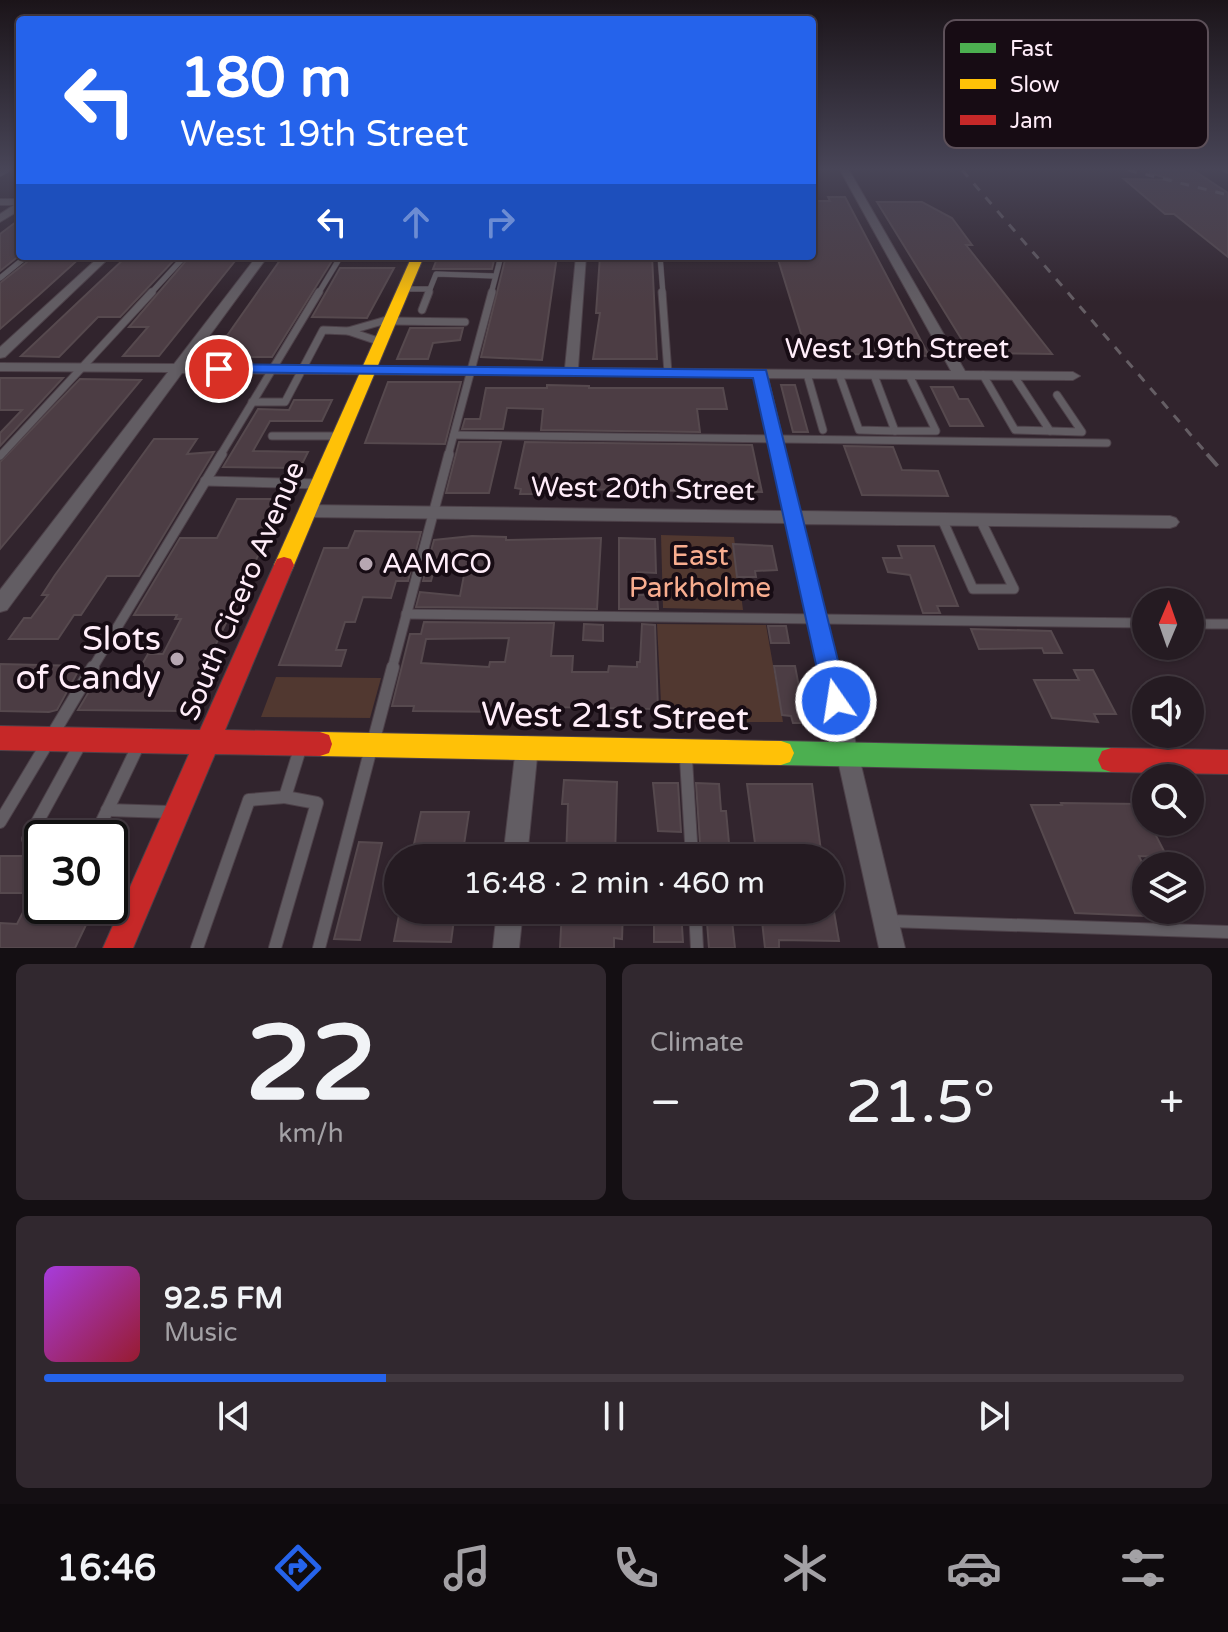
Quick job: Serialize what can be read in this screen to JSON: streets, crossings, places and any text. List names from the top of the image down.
{
  "streets": {
    "street": [
      "West 19th Street",
      "West 20th Street",
      "South Cicero Avenue",
      "West 21st Street"
    ]
  },
  "crossings": [
    ["West 19th Street", "South Cicero Avenue"],
    ["West 20th Street", "South Cicero Avenue"],
    ["South Cicero Avenue", "West 21st Street"]
  ],
  "parks": ["East Parkholme"],
  "places": ["AAMCO", "Slots of Candy"],
  "legend": ["Fast", "Slow", "Jam"],
  "north": "top",
  "page": {
    "turn": ["180 m", "West 19th Street"],
    "limit": "30",
    "trip": "16:48 · 2 min · 460 m",
    "tile": [
      ["22", "km/h"],
      "Climate"
    ],
    "heat": ["−", "21.5°", "+"],
    "song": ["92.5 FM", "Music"],
    "tabs": "16:46"
  }
}
